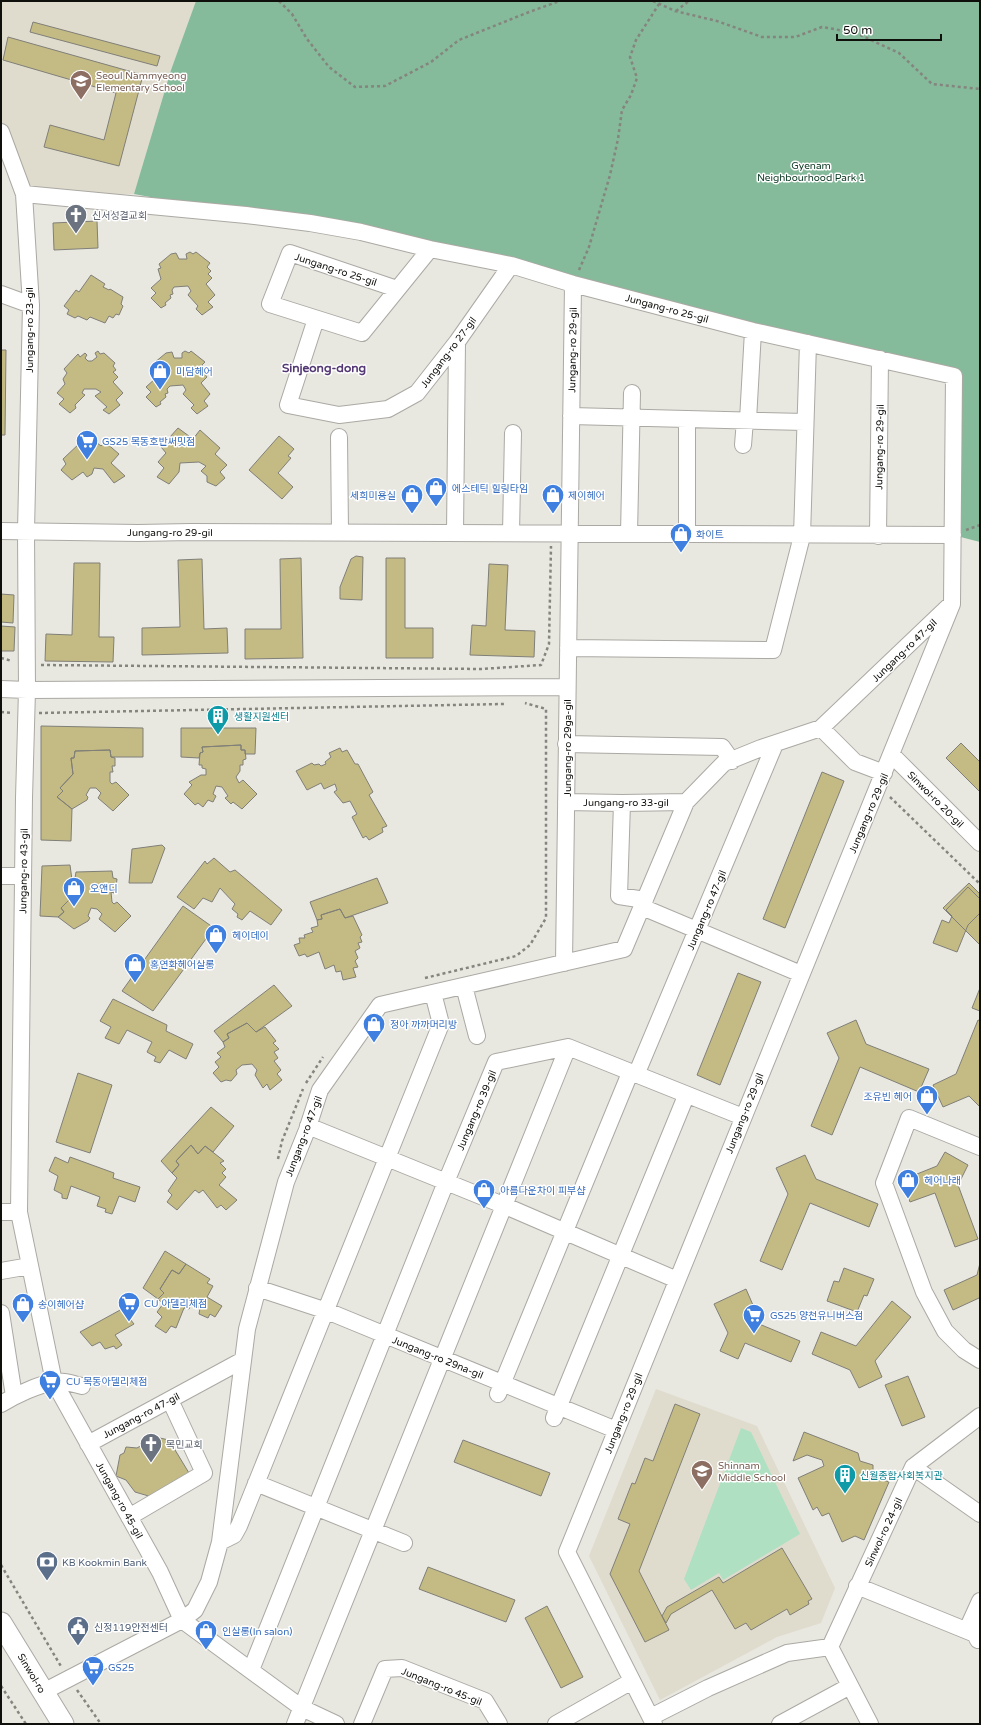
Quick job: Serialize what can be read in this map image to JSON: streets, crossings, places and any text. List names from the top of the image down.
{
  "streets": {
    "main road": ["Sinwol-ro"],
    "street": [
      "Jungang-ro 25-gil",
      "Jungang-ro 23-gil",
      "Jungang-ro 29-gil",
      "Jungang-ro 27-gil",
      "Jungang-ro 47-gil",
      "Jungang-ro 29ga-gil",
      "Sinwol-ro 20-gil",
      "Jungang-ro 33-gil",
      "Jungang-ro 43-gil",
      "Jungang-ro 39-gil",
      "Jungang-ro 29na-gil",
      "Jungang-ro 45-gil",
      "Sinwol-ro 24-gil"
    ]
  },
  "crossings": [
    ["Jungang-ro 25-gil", "Jungang-ro 29-gil"],
    ["Jungang-ro 25-gil", "Jungang-ro 27-gil"],
    ["Jungang-ro 23-gil", "Jungang-ro 29-gil"],
    ["Jungang-ro 23-gil", "Jungang-ro 43-gil"],
    ["Jungang-ro 29-gil", "Jungang-ro 47-gil"],
    ["Jungang-ro 29-gil", "Jungang-ro 29ga-gil"],
    ["Jungang-ro 29-gil", "Sinwol-ro 20-gil"],
    ["Jungang-ro 29-gil", "Jungang-ro 43-gil"],
    ["Jungang-ro 29-gil", "Jungang-ro 29na-gil"],
    ["Jungang-ro 47-gil", "Jungang-ro 29ga-gil"],
    ["Jungang-ro 47-gil", "Jungang-ro 33-gil"],
    ["Jungang-ro 47-gil", "Jungang-ro 29na-gil"],
    ["Jungang-ro 47-gil", "Jungang-ro 45-gil"],
    ["Jungang-ro 29ga-gil", "Jungang-ro 33-gil"],
    ["Jungang-ro 43-gil", "Jungang-ro 45-gil"],
    ["Jungang-ro 39-gil", "Jungang-ro 29na-gil"]
  ],
  "districts": ["Sinjeong-dong"],
  "parks": ["Gyenam Neighbourhood Park 1"],
  "places": {
    "school or university": ["Seoul Nammyeong Elementary School", "Shinnam Middle School"],
    "church": ["신서성결교회", "목민교회"],
    "shop": [
      "미담헤어",
      "에스테틱 힐링타임",
      "세희미용실",
      "제이헤어",
      "화이트",
      "오앤디",
      "헤이데이",
      "홍연화헤어살롱",
      "정아 까까머리방",
      "조유빈 헤어",
      "헤어나래",
      "아름다운차이 피부샵",
      "송이헤어샵",
      "인살롱(In salon)"
    ],
    "supermarket": [
      "GS25 목동호반써밋점",
      "CU 아델리체점",
      "GS25 양천유니버스점",
      "CU 목동아델리체점",
      "GS25"
    ],
    "building": ["생활지원센터", "신월종합사회복지관"],
    "bank": ["KB Kookmin Bank"],
    "public building": ["신정119안전센터"]
  },
  "scale_bar": "50 m"
}
